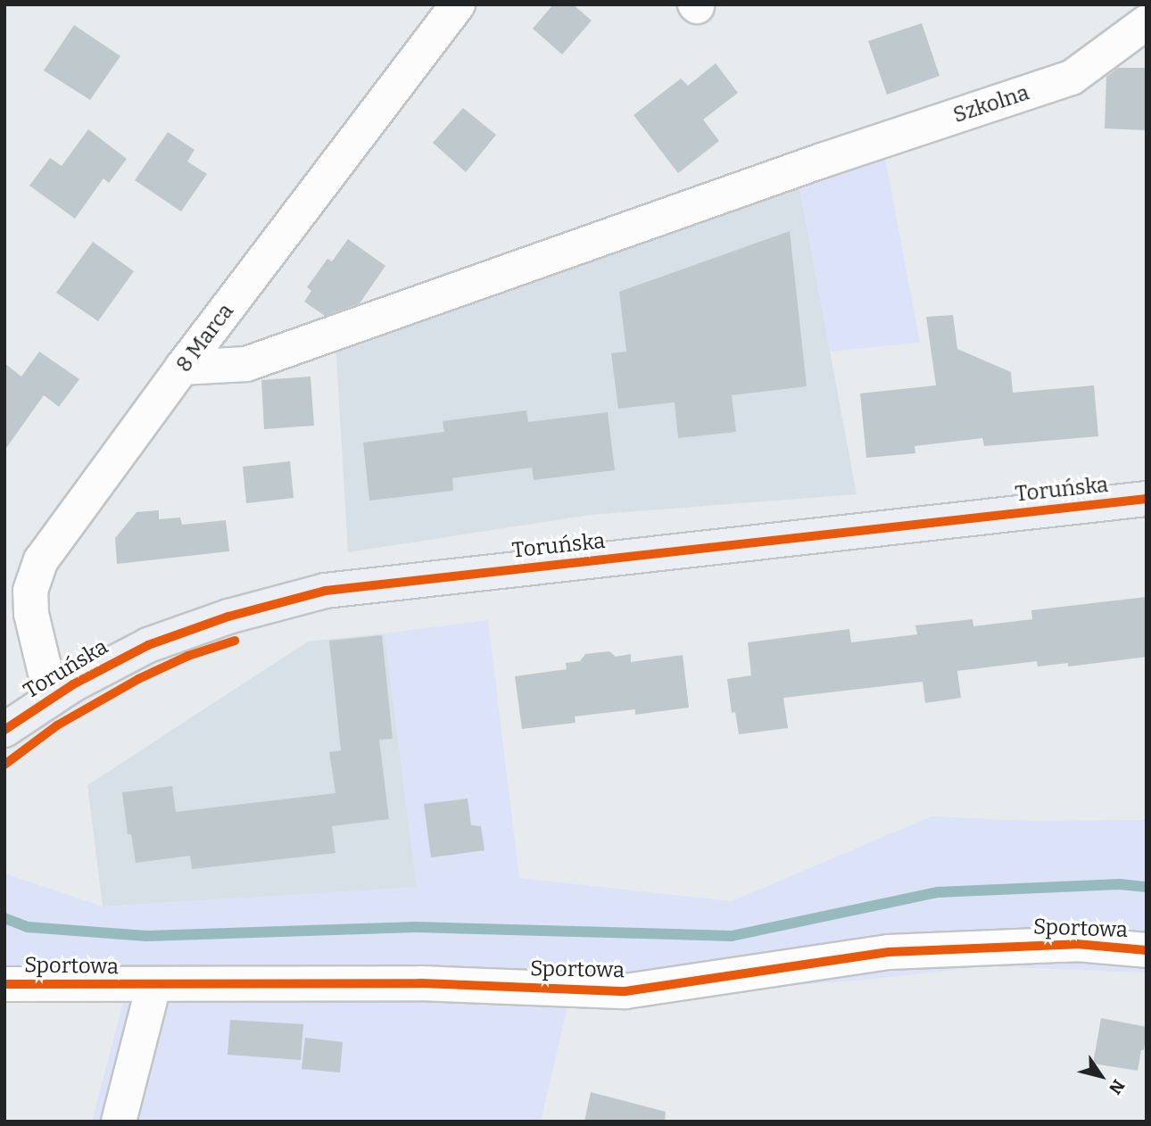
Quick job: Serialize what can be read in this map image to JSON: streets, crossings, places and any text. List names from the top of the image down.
{
  "streets": {
    "main road": ["Toruńska"],
    "street": ["Szkolna", "8 Marca", "Sportowa"]
  },
  "crossings": [
    ["Szkolna", "8 Marca"],
    ["8 Marca", "Toruńska"]
  ],
  "north": "bottom right"
}
